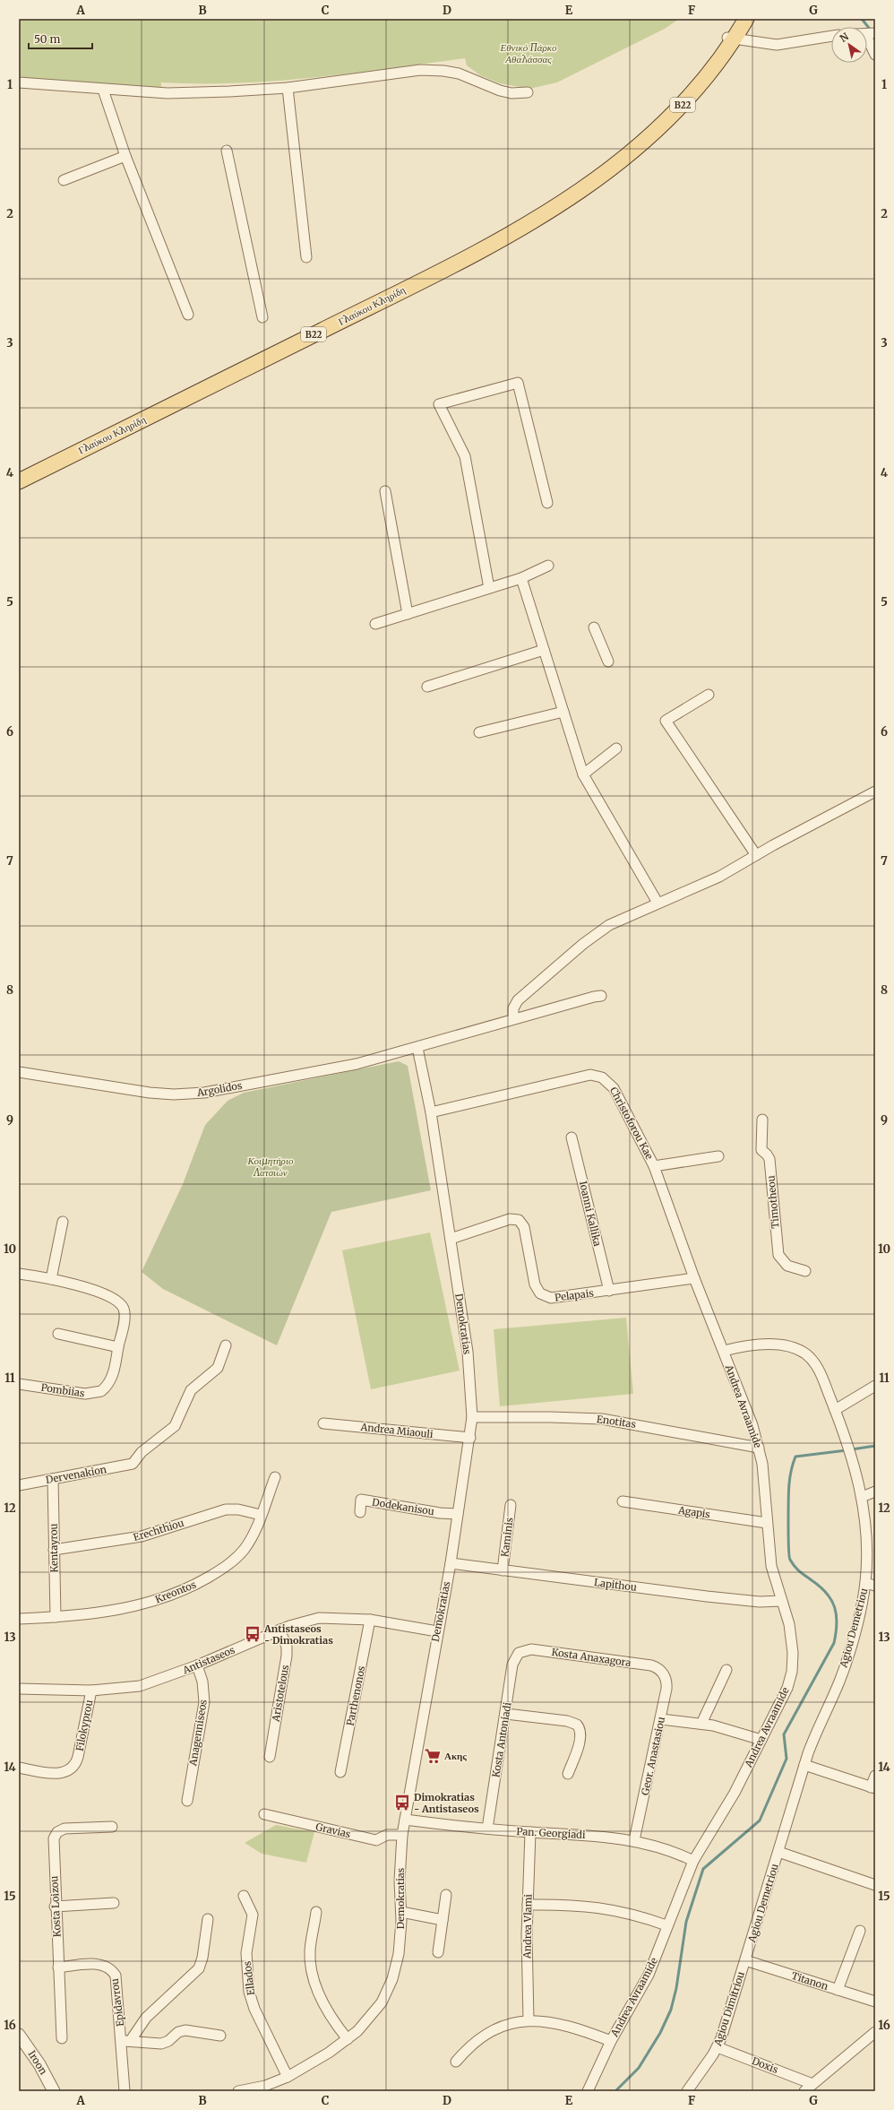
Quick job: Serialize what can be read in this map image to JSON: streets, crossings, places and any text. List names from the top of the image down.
{
  "streets": {
    "main road": ["B22", "Γλαύκου Κληρίδη"],
    "street": [
      "Argolidos",
      "Christoforou Kae",
      "Timotheou",
      "Ioanni Kallika",
      "Pelapais",
      "Demokratias",
      "Pombiias",
      "Andrea Avraamide",
      "Enotitas",
      "Andrea Miaouli",
      "Dervenakion",
      "Dodekanisou",
      "Agapis",
      "Erechthiou",
      "Kaminis",
      "Kentayrou",
      "Lapithou",
      "Kreontos",
      "Agiou Demetriou",
      "Kosta Anaxagora",
      "Antistaseos",
      "Aristotelous",
      "Parthenonos",
      "Filokyprou",
      "Anagenniseos",
      "Kosta Antoniadi",
      "Geor. Anastasiou",
      "Gravias",
      "Pan. Georgiadi",
      "Kosta Loizou",
      "Andrea Vlami",
      "Ellados",
      "Titanon",
      "Epidavrou",
      "Agiou Dimitriou",
      "Iroon",
      "Doxis"
    ]
  },
  "crossings": [
    ["Argolidos", "Demokratias"],
    ["Christoforou Kae", "Pelapais"],
    ["Christoforou Kae", "Demokratias"],
    ["Christoforou Kae", "Andrea Avraamide"],
    ["Ioanni Kallika", "Pelapais"],
    ["Pelapais", "Demokratias"],
    ["Pelapais", "Andrea Avraamide"],
    ["Demokratias", "Enotitas"],
    ["Demokratias", "Andrea Miaouli"],
    ["Demokratias", "Dodekanisou"],
    ["Demokratias", "Lapithou"],
    ["Demokratias", "Antistaseos"],
    ["Demokratias", "Gravias"],
    ["Demokratias", "Pan. Georgiadi"],
    ["Demokratias", "Ellados"],
    ["Andrea Avraamide", "Enotitas"],
    ["Andrea Avraamide", "Agapis"],
    ["Andrea Avraamide", "Lapithou"],
    ["Andrea Avraamide", "Agiou Demetriou"],
    ["Andrea Avraamide", "Pan. Georgiadi"],
    ["Dervenakion", "Kentayrou"],
    ["Erechthiou", "Kentayrou"],
    ["Erechthiou", "Kreontos"],
    ["Kaminis", "Lapithou"],
    ["Kentayrou", "Kreontos"],
    ["Agiou Demetriou", "Titanon"],
    ["Agiou Demetriou", "Agiou Dimitriou"],
    ["Kosta Anaxagora", "Kosta Antoniadi"],
    ["Kosta Anaxagora", "Geor. Anastasiou"],
    ["Antistaseos", "Aristotelous"],
    ["Antistaseos", "Parthenonos"],
    ["Antistaseos", "Filokyprou"],
    ["Antistaseos", "Anagenniseos"],
    ["Kosta Antoniadi", "Pan. Georgiadi"],
    ["Geor. Anastasiou", "Pan. Georgiadi"],
    ["Pan. Georgiadi", "Andrea Vlami"],
    ["Kosta Loizou", "Epidavrou"],
    ["Titanon", "Agiou Dimitriou"],
    ["Agiou Dimitriou", "Doxis"]
  ],
  "parks": ["Εθνικό Πάρκο Αθαλάσσας", "Κοιμητήριο Λατσιών"],
  "places": {
    "bus stop": ["Antistaseos - Dimokratias", "Dimokratias - Antistaseos"],
    "supermarket": ["Ακης"]
  },
  "scale_bar": "50 m",
  "north": "top left",
  "grid": {
    "columns": [
      "A",
      "B",
      "C",
      "D",
      "E",
      "F",
      "G"
    ],
    "rows": [
      "1",
      "2",
      "3",
      "4",
      "5",
      "6",
      "7",
      "8",
      "9",
      "10",
      "11",
      "12",
      "13",
      "14",
      "15",
      "16"
    ]
  }
}
